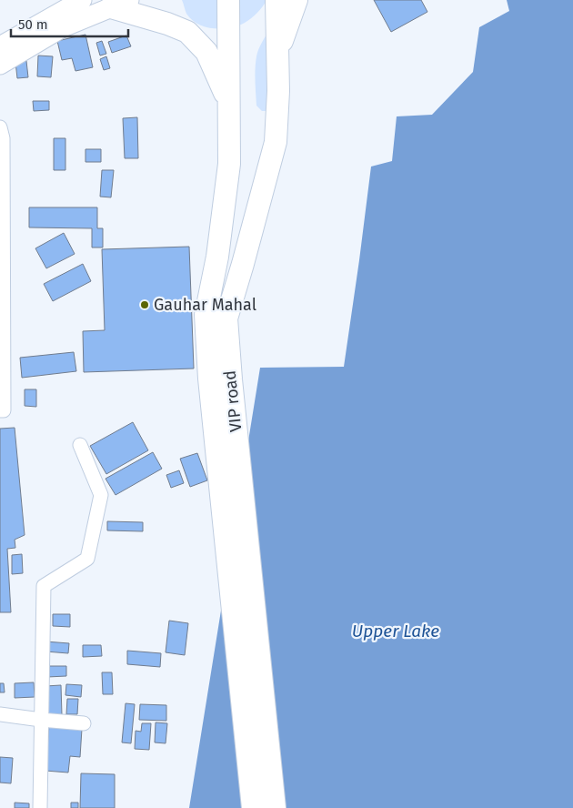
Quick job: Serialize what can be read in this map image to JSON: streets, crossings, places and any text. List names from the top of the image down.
{
  "streets": {
    "main road": ["VIP road"]
  },
  "water": ["Upper Lake"],
  "places": ["Gauhar Mahal"],
  "scale_bar": "50 m"
}
